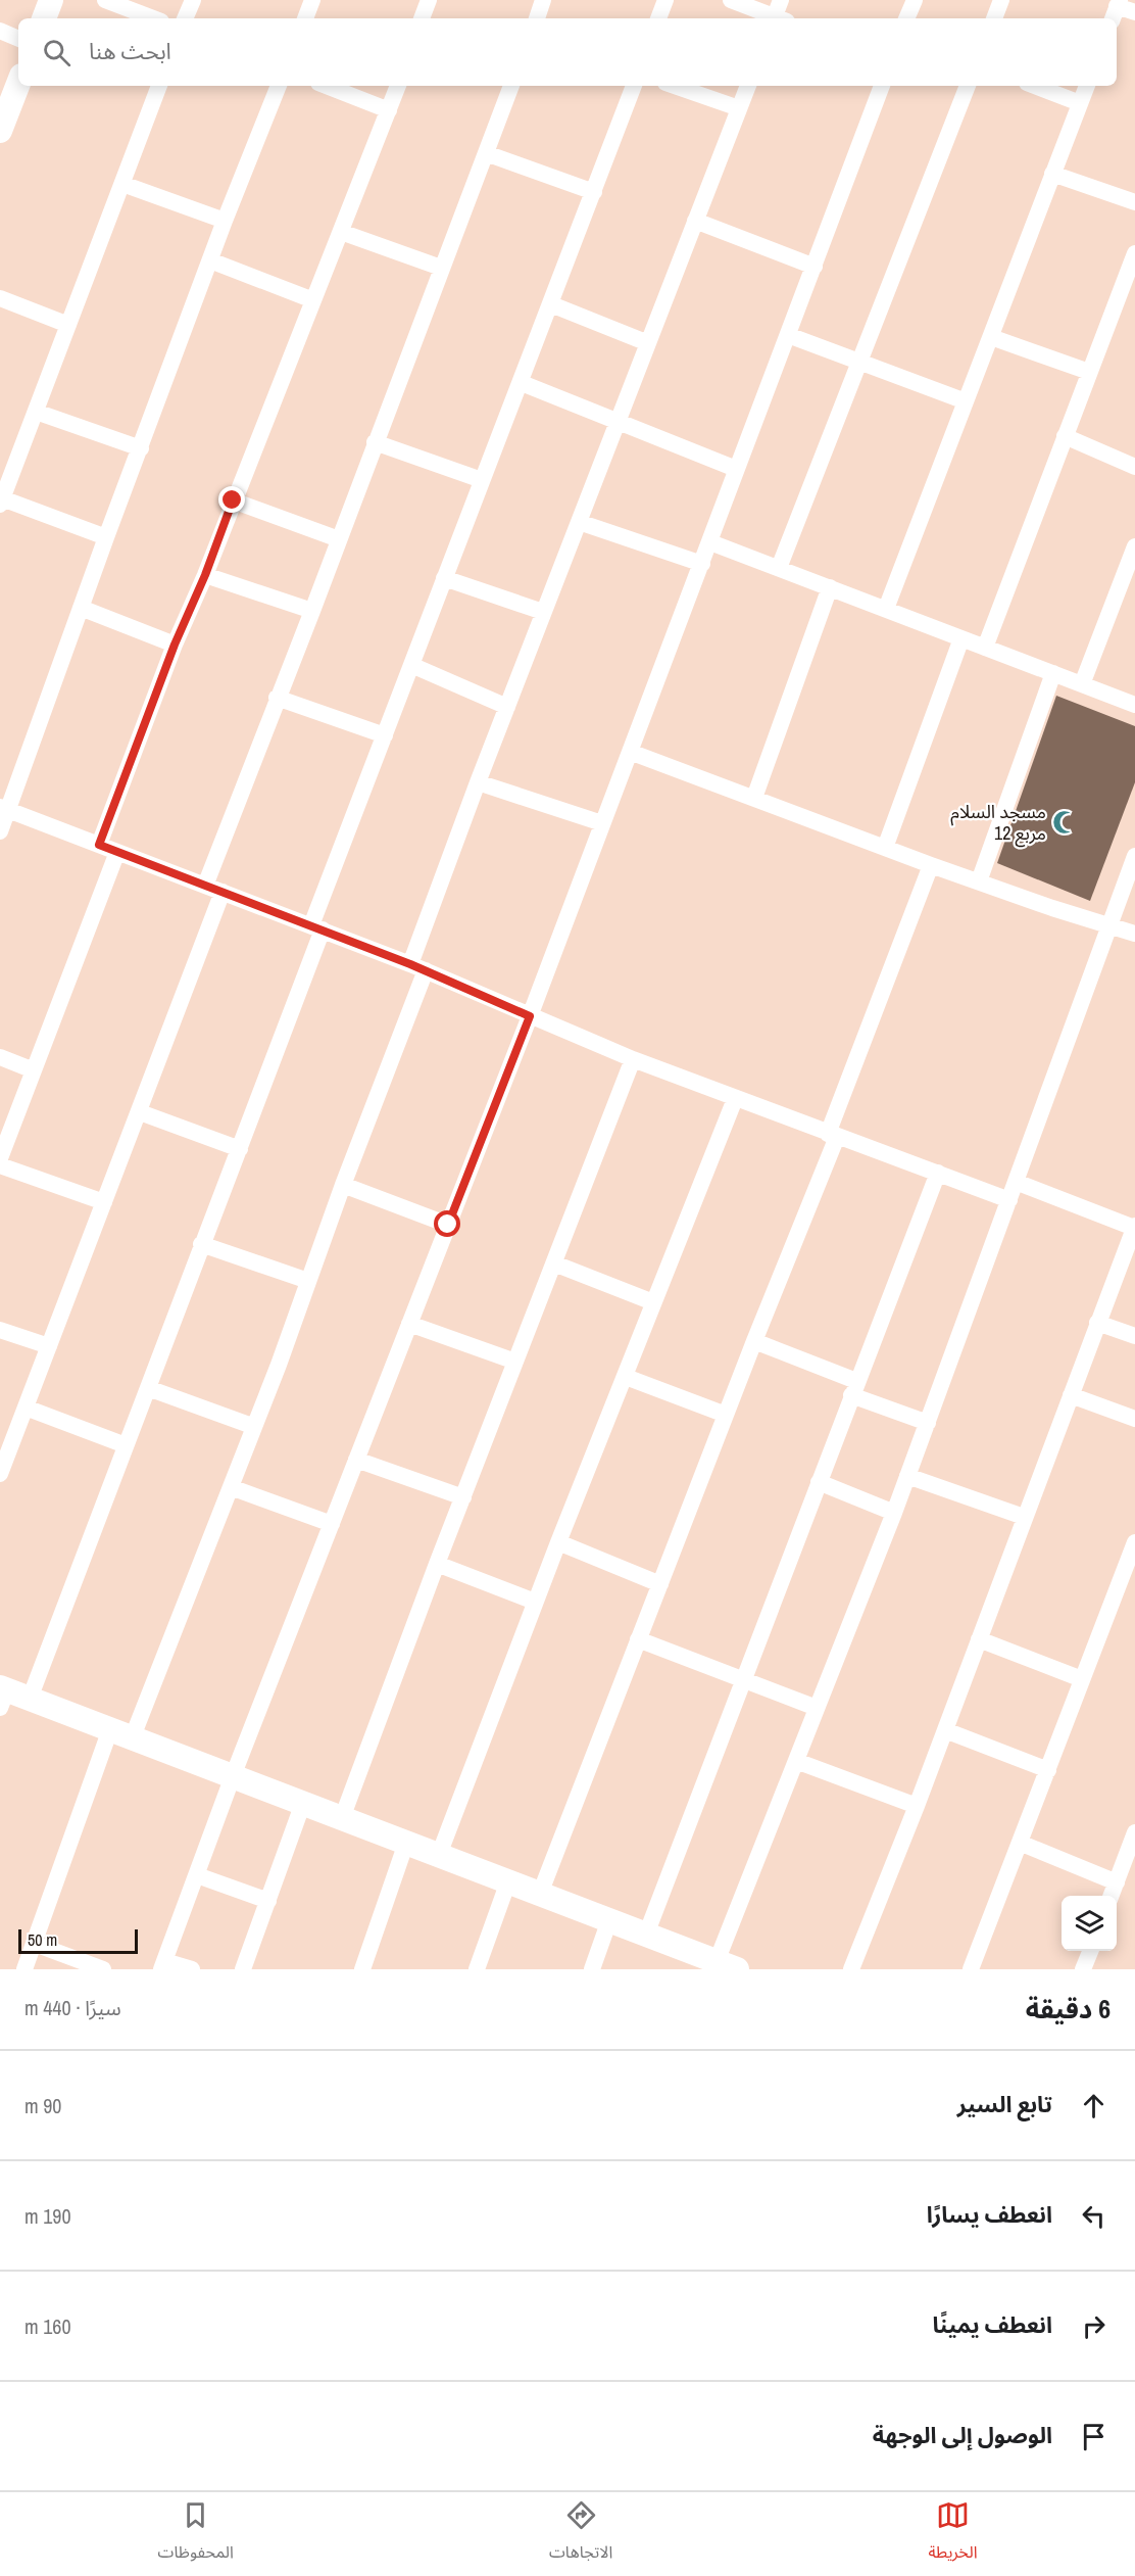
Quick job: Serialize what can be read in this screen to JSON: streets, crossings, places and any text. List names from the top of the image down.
{
  "places": {
    "mosque": ["مسجد السلام مربع 12"]
  },
  "scale_bar": "50 m",
  "page": {
    "search": "ابحث هنا",
    "scale": "50 m",
    "heading": ["6 دقيقة", "سيرًا · 440 m"],
    "list": [
      ["تابع السير", "90 m"],
      ["انعطف يسارًا", "190 m"],
      ["انعطف يمينًا", "160 m"],
      "الوصول إلى الوجهة"
    ],
    "nav": ["الخريطة", "الاتجاهات", "المحفوظات"]
  }
}
